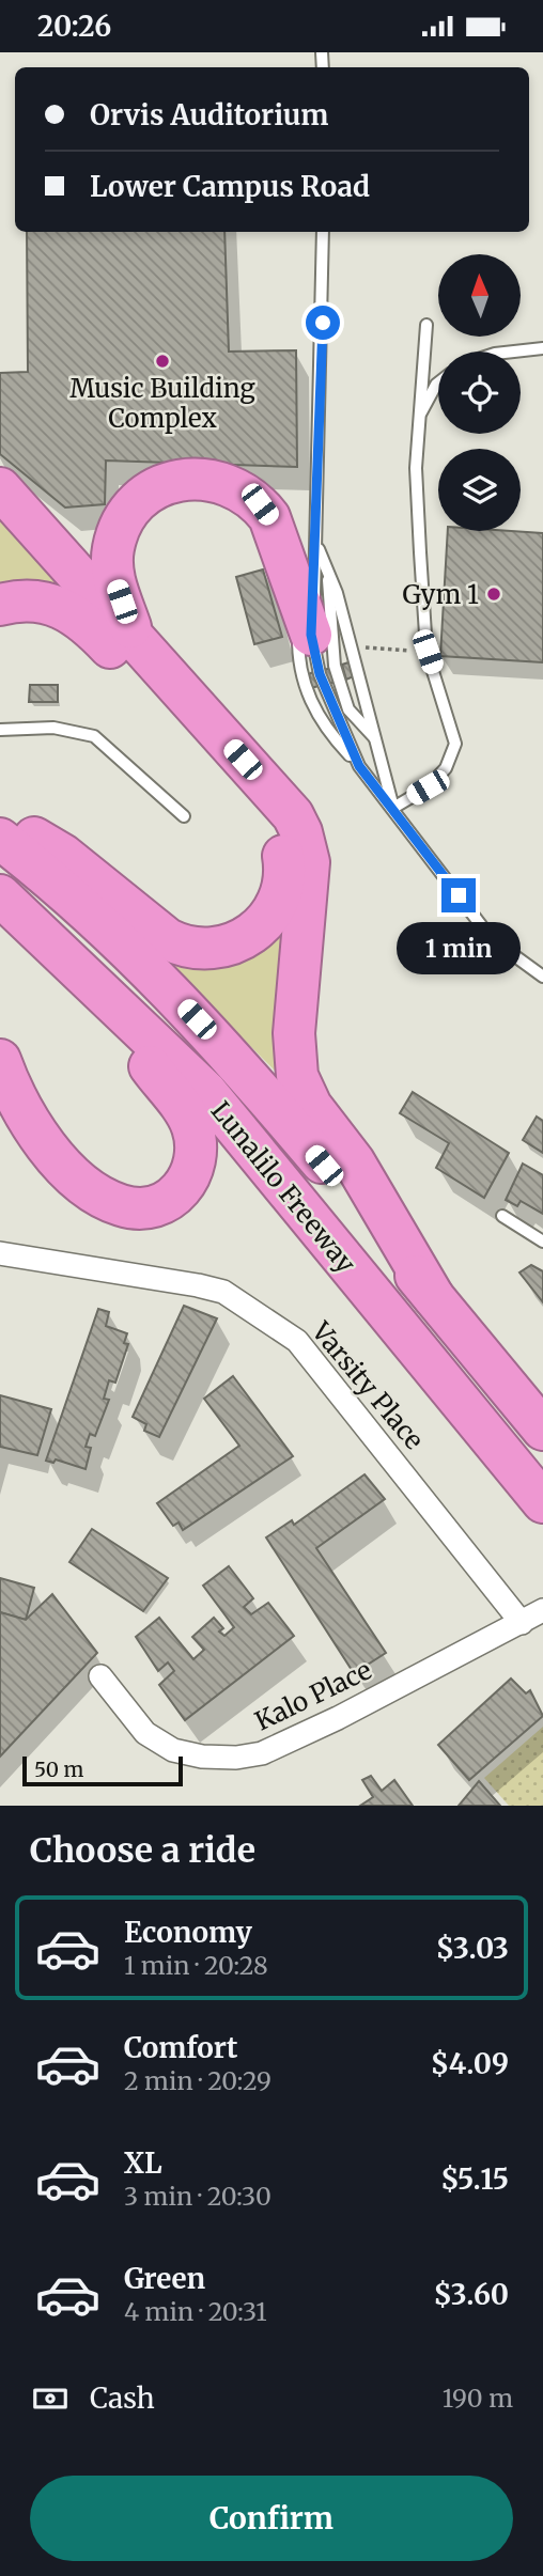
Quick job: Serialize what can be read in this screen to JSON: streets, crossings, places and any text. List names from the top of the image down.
{
  "streets": {
    "highway": ["Lunalilo Freeway"],
    "street": ["Varsity Place", "Kalo Place"]
  },
  "crossings": [
    ["Varsity Place", "Kalo Place"]
  ],
  "places": ["Music Building Complex", "Gym 1"],
  "scale_bar": "50 m",
  "north": "top",
  "page": {
    "status": "20:26",
    "banner": ["Orvis Auditorium", "Lower Campus Road"],
    "bubble": "1 min",
    "scale": "50 m",
    "heading": "Choose a ride",
    "list": [
      {
        "name": "Economy",
        "note": "1 min · 20:28",
        "value": "$3.03"
      },
      {
        "name": "Comfort",
        "note": "2 min · 20:29",
        "value": "$4.09"
      },
      {
        "name": "XL",
        "note": "3 min · 20:30",
        "value": "$5.15"
      },
      {
        "name": "Green",
        "note": "4 min · 20:31",
        "value": "$3.60"
      }
    ],
    "pay": ["Cash", "190 m"],
    "buttons": "Confirm"
  }
}
